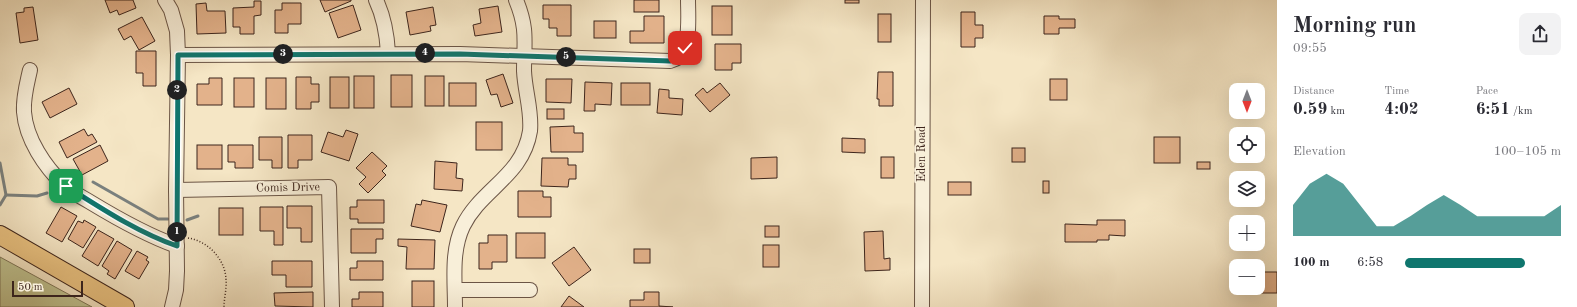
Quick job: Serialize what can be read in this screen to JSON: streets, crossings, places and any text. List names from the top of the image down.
{
  "streets": {
    "street": ["Eden Road", "Comis Drive"]
  },
  "scale_bar": "50 m",
  "north": "bottom",
  "page": {
    "heading": ["Morning run", "09:55"],
    "pins": [
      "4",
      "3",
      "5",
      "2",
      "1"
    ],
    "stats": [
      ["Distance", "0.59 km"],
      ["Time", "4:02"],
      ["Pace", "6:51 /km"]
    ],
    "map_buttons": ["+", "−"],
    "chart": ["Elevation", "100–105 m"],
    "list": [
      {
        "name": "100 m",
        "note": "6:58"
      }
    ],
    "scale": "50 m"
  }
}
